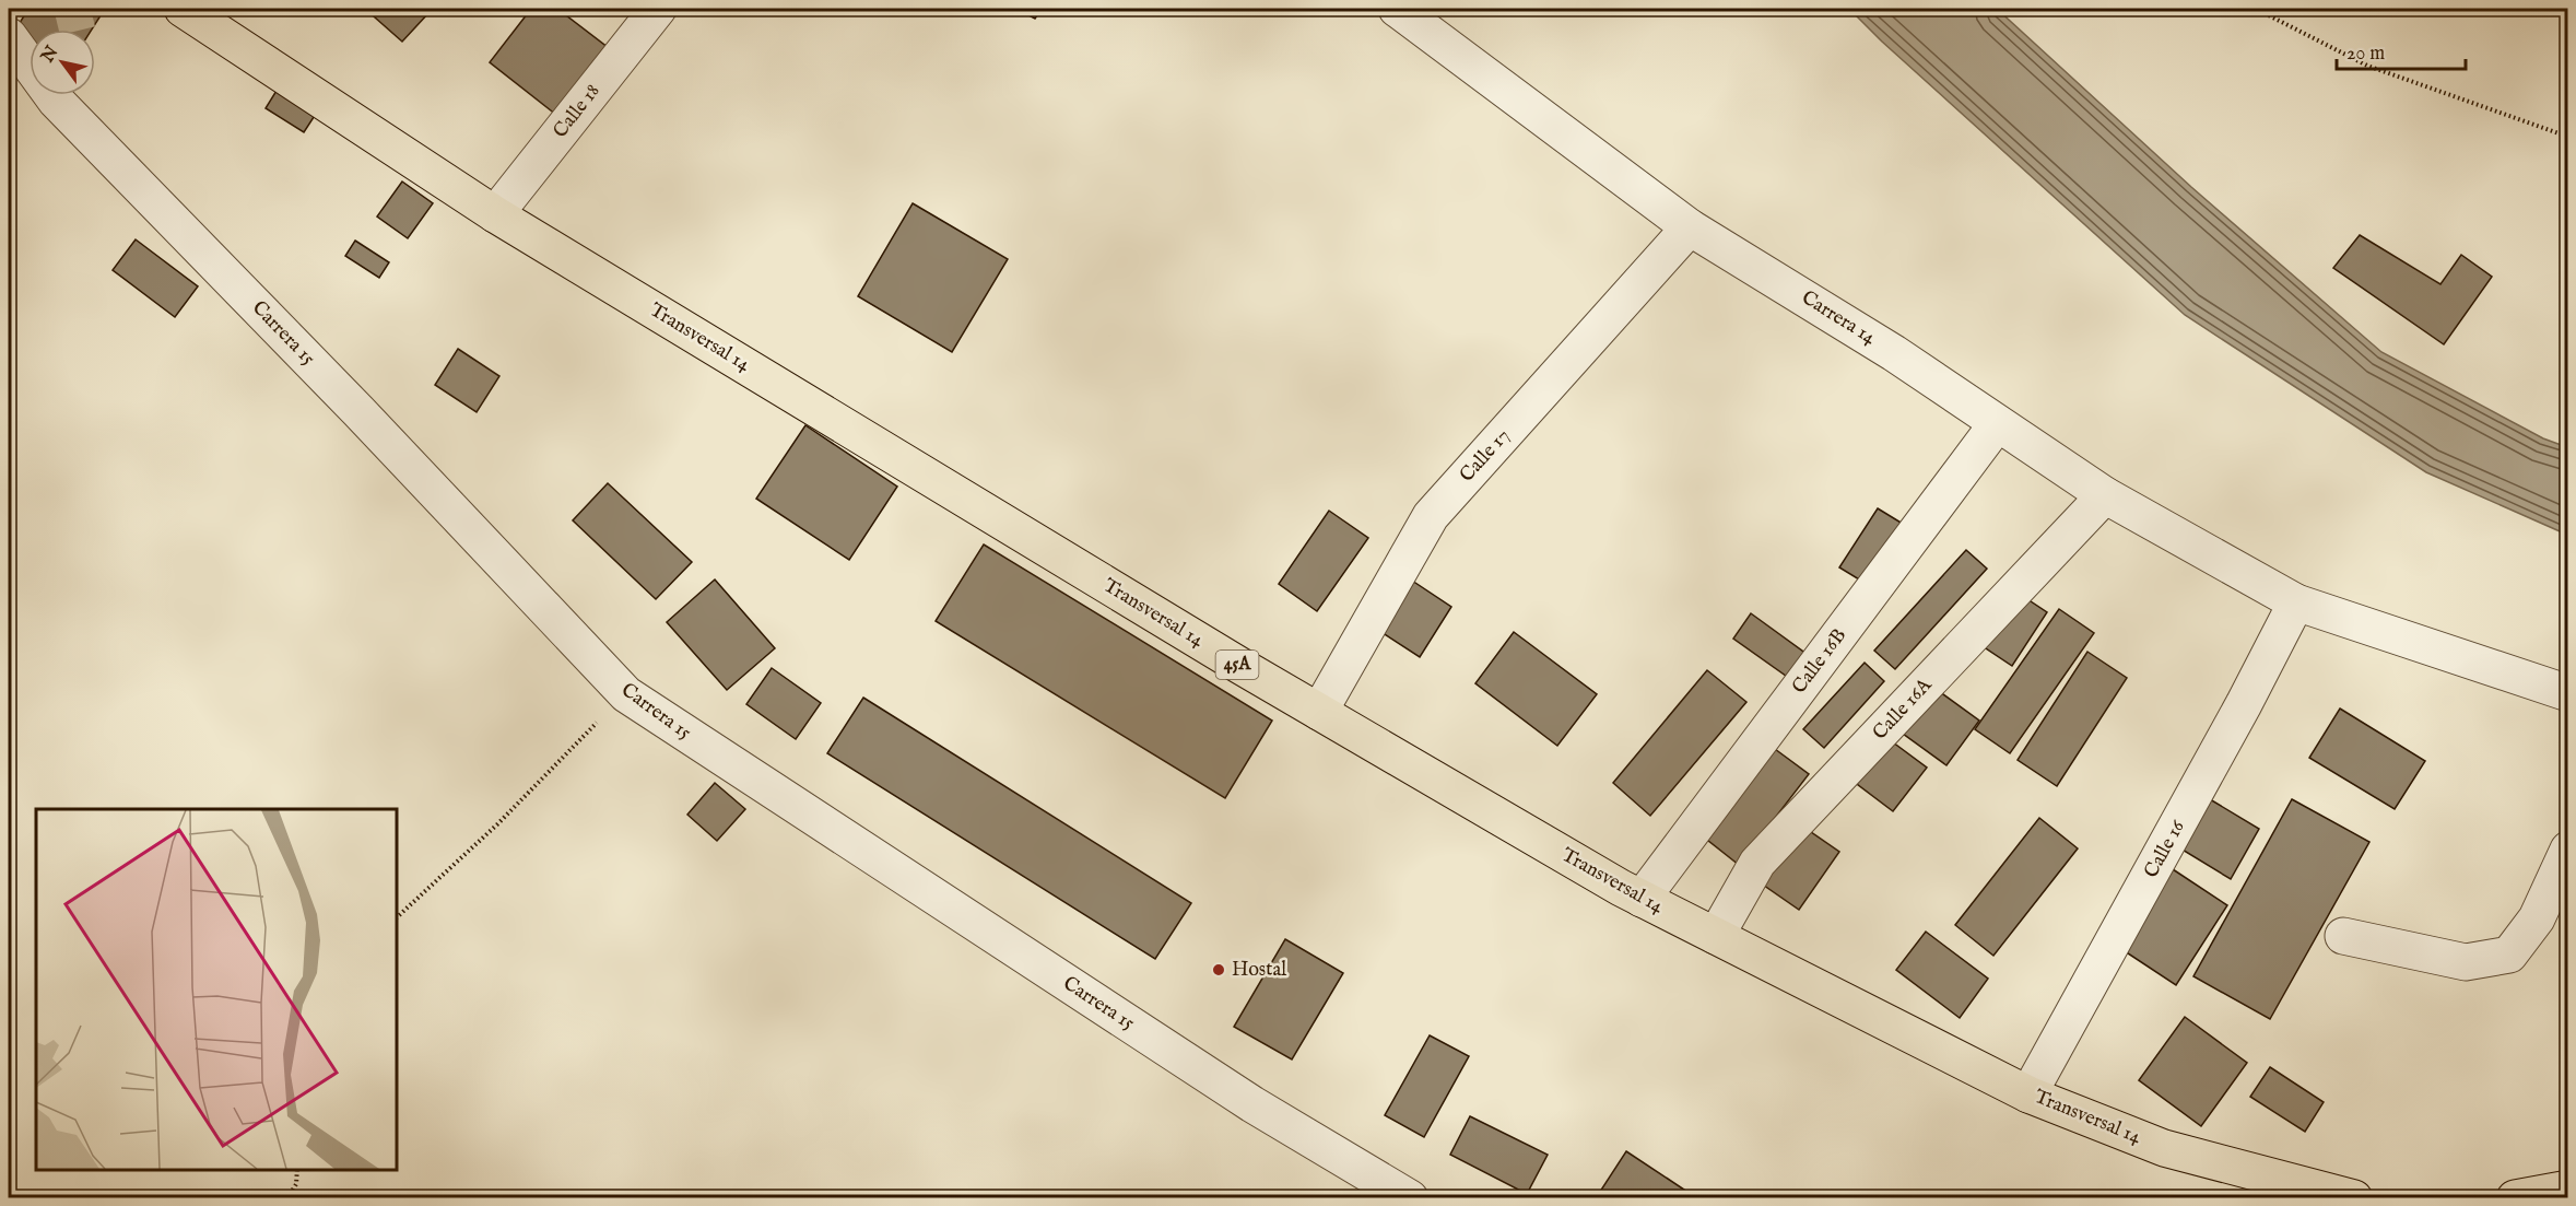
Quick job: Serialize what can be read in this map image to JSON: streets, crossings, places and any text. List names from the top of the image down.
{
  "streets": {
    "highway": ["Transversal 14", "45A"],
    "street": [
      "Calle 18",
      "Carrera 14",
      "Carrera 15",
      "Calle 17",
      "Calle 16B",
      "Calle 16A",
      "Calle 16"
    ]
  },
  "crossings": [
    ["Calle 18", "Transversal 14"],
    ["Carrera 14", "Calle 17"],
    ["Carrera 14", "Calle 16B"],
    ["Carrera 14", "Calle 16A"],
    ["Carrera 14", "Calle 16"],
    ["Transversal 14", "Calle 17"],
    ["Transversal 14", "Calle 16B"],
    ["Transversal 14", "Calle 16A"],
    ["Transversal 14", "Calle 16"]
  ],
  "places": ["Hostal"],
  "scale_bar": "20 m",
  "north": "top left"
}
